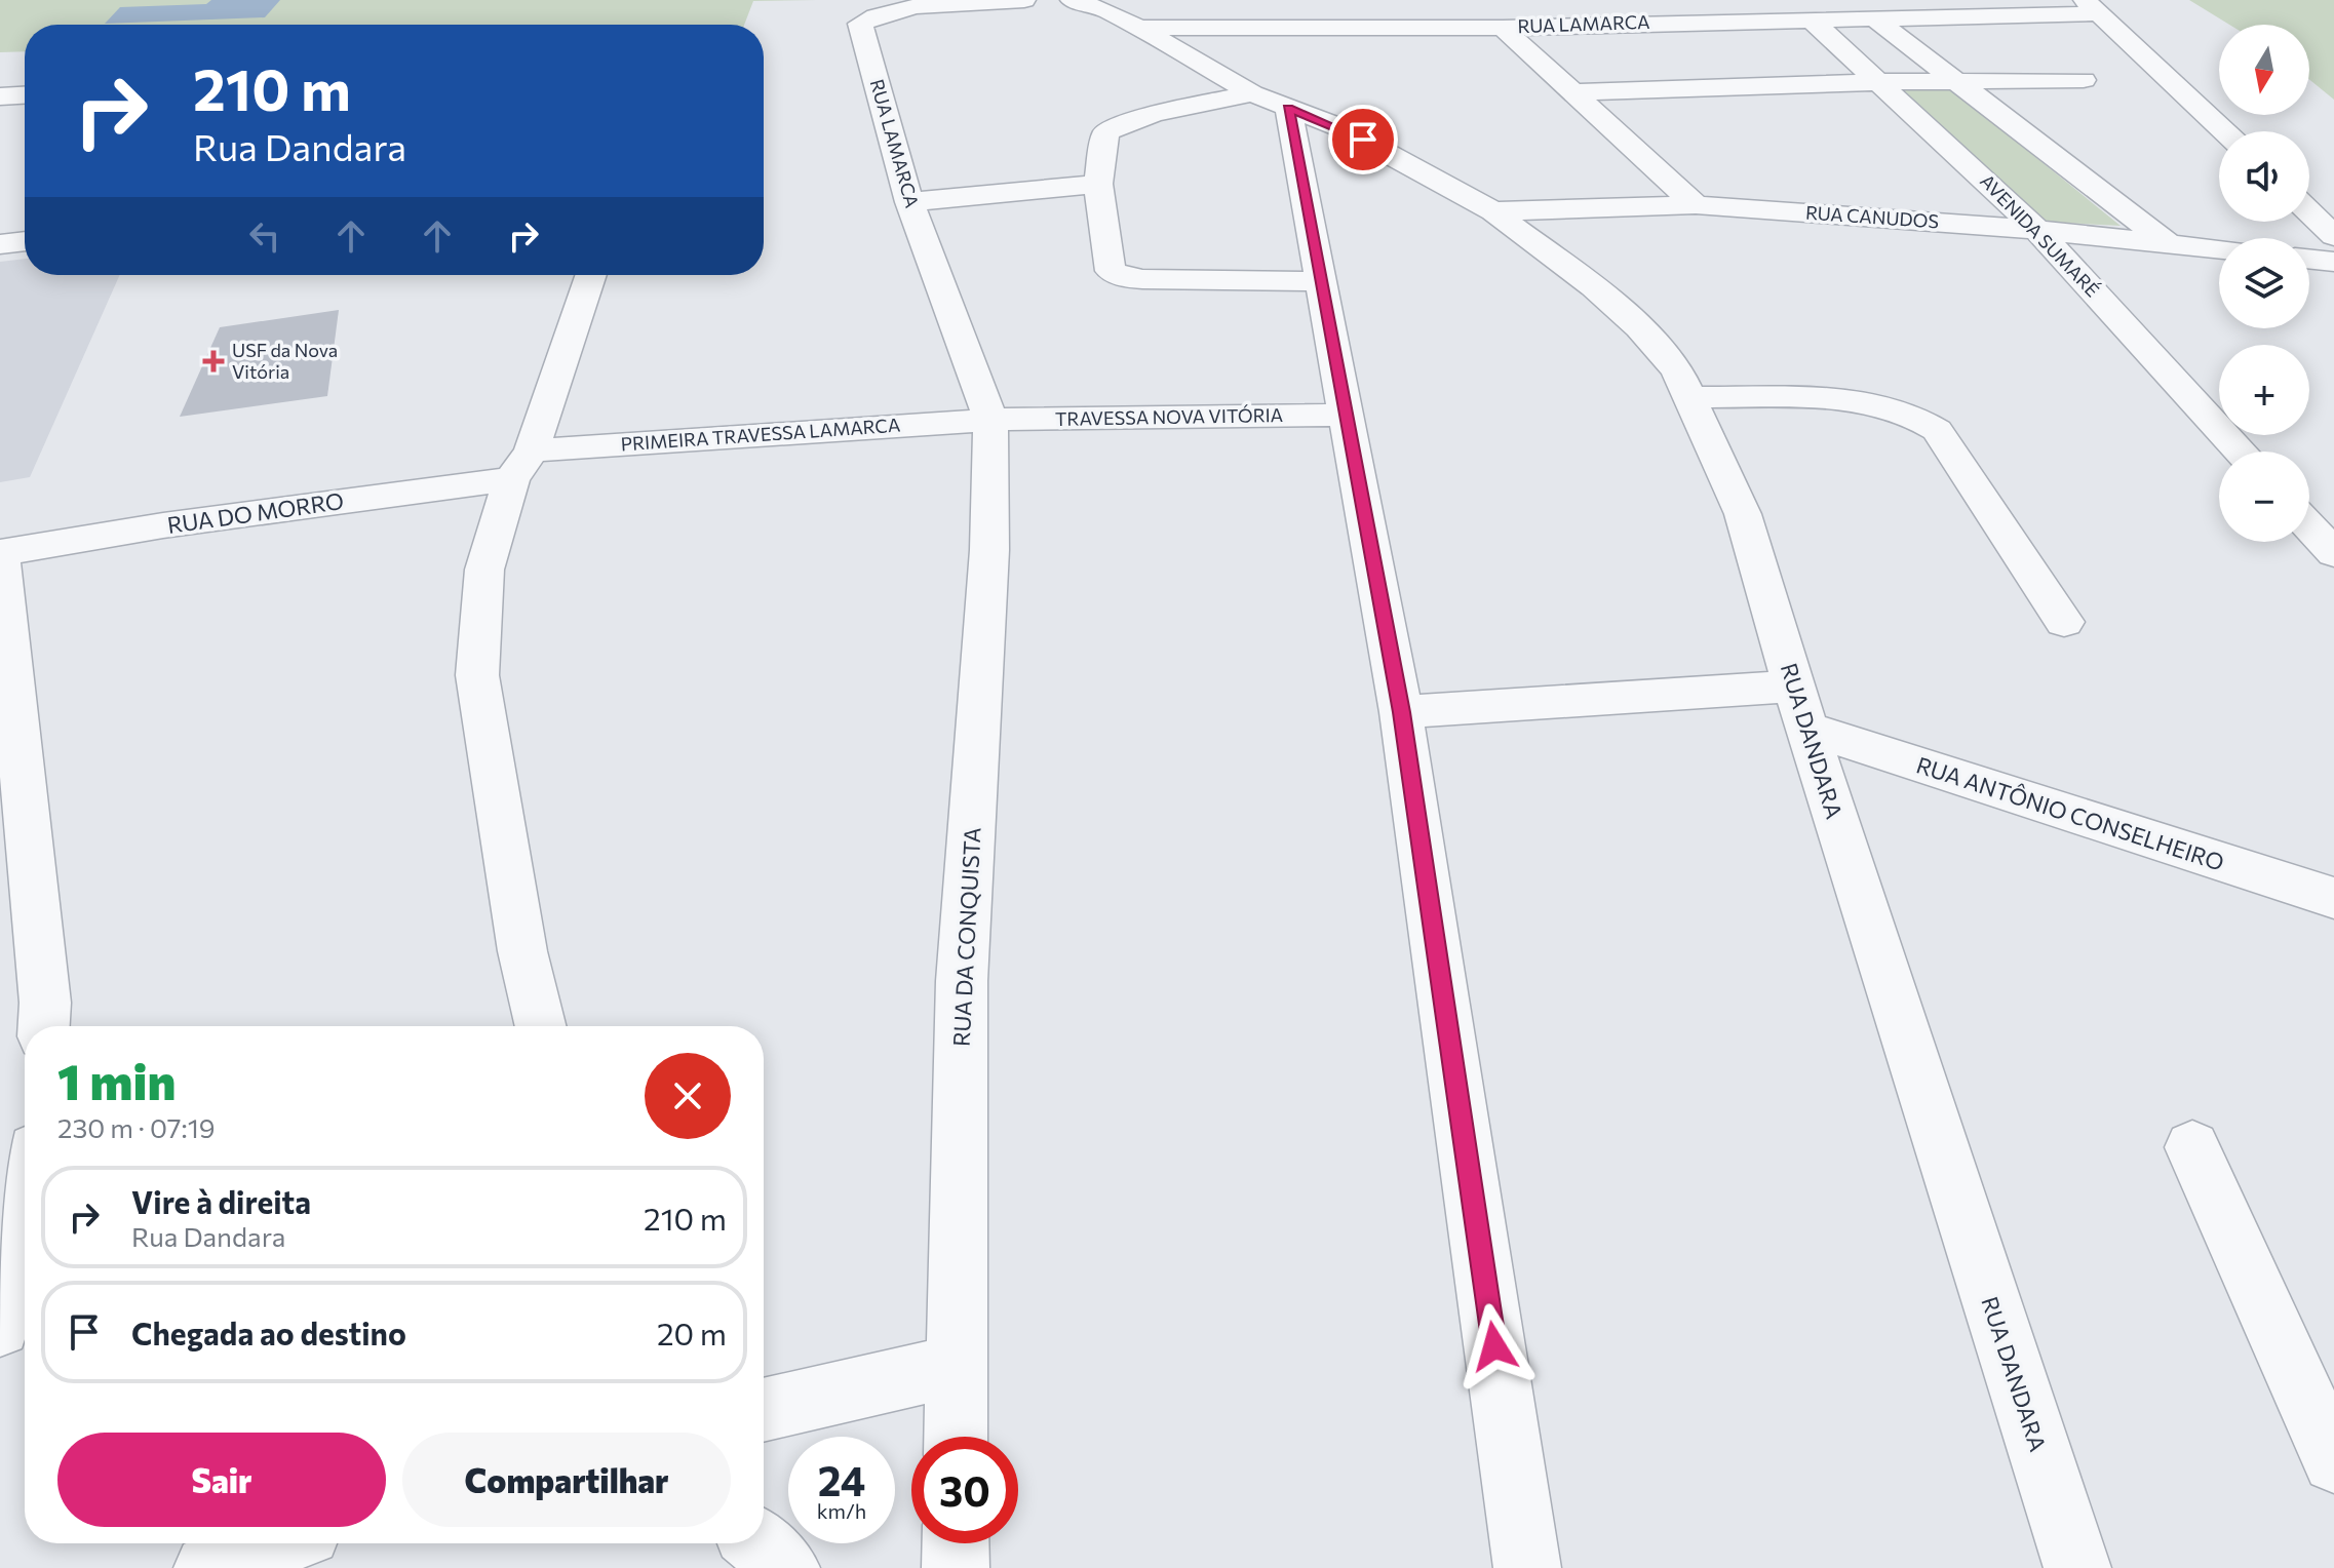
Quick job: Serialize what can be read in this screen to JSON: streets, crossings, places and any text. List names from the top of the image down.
{
  "streets": {
    "street": [
      "RUA LAMARCA",
      "RUA CANUDOS",
      "AVENIDA SUMARÉ",
      "TRAVESSA NOVA VITÓRIA",
      "PRIMEIRA TRAVESSA LAMARCA",
      "RUA DO MORRO",
      "RUA DANDARA",
      "RUA ANTÔNIO CONSELHEIRO",
      "RUA DA CONQUISTA"
    ]
  },
  "crossings": [
    ["RUA LAMARCA", "AVENIDA SUMARÉ"],
    ["RUA LAMARCA", "TRAVESSA NOVA VITÓRIA"],
    ["RUA LAMARCA", "PRIMEIRA TRAVESSA LAMARCA"],
    ["RUA LAMARCA", "RUA DANDARA"],
    ["RUA LAMARCA", "RUA DA CONQUISTA"],
    ["RUA CANUDOS", "AVENIDA SUMARÉ"],
    ["RUA CANUDOS", "RUA DANDARA"],
    ["TRAVESSA NOVA VITÓRIA", "PRIMEIRA TRAVESSA LAMARCA"],
    ["TRAVESSA NOVA VITÓRIA", "RUA DA CONQUISTA"],
    ["PRIMEIRA TRAVESSA LAMARCA", "RUA DO MORRO"],
    ["PRIMEIRA TRAVESSA LAMARCA", "RUA DA CONQUISTA"],
    ["RUA DANDARA", "RUA ANTÔNIO CONSELHEIRO"]
  ],
  "places": {
    "health": ["USF da Nova Vitória"]
  },
  "north": "bottom",
  "page": {
    "map_buttons": ["+", "−"],
    "turn": ["210 m", "Rua Dandara"],
    "heading": ["1 min", "230 m · 07:19"],
    "list": [
      {
        "name": "Vire à direita",
        "note": "Rua Dandara",
        "value": "210 m"
      },
      {
        "name": "Chegada ao destino",
        "value": "20 m"
      }
    ],
    "buttons": ["Sair", "Compartilhar"],
    "speed": "24 km/h",
    "limit": "30"
  }
}
